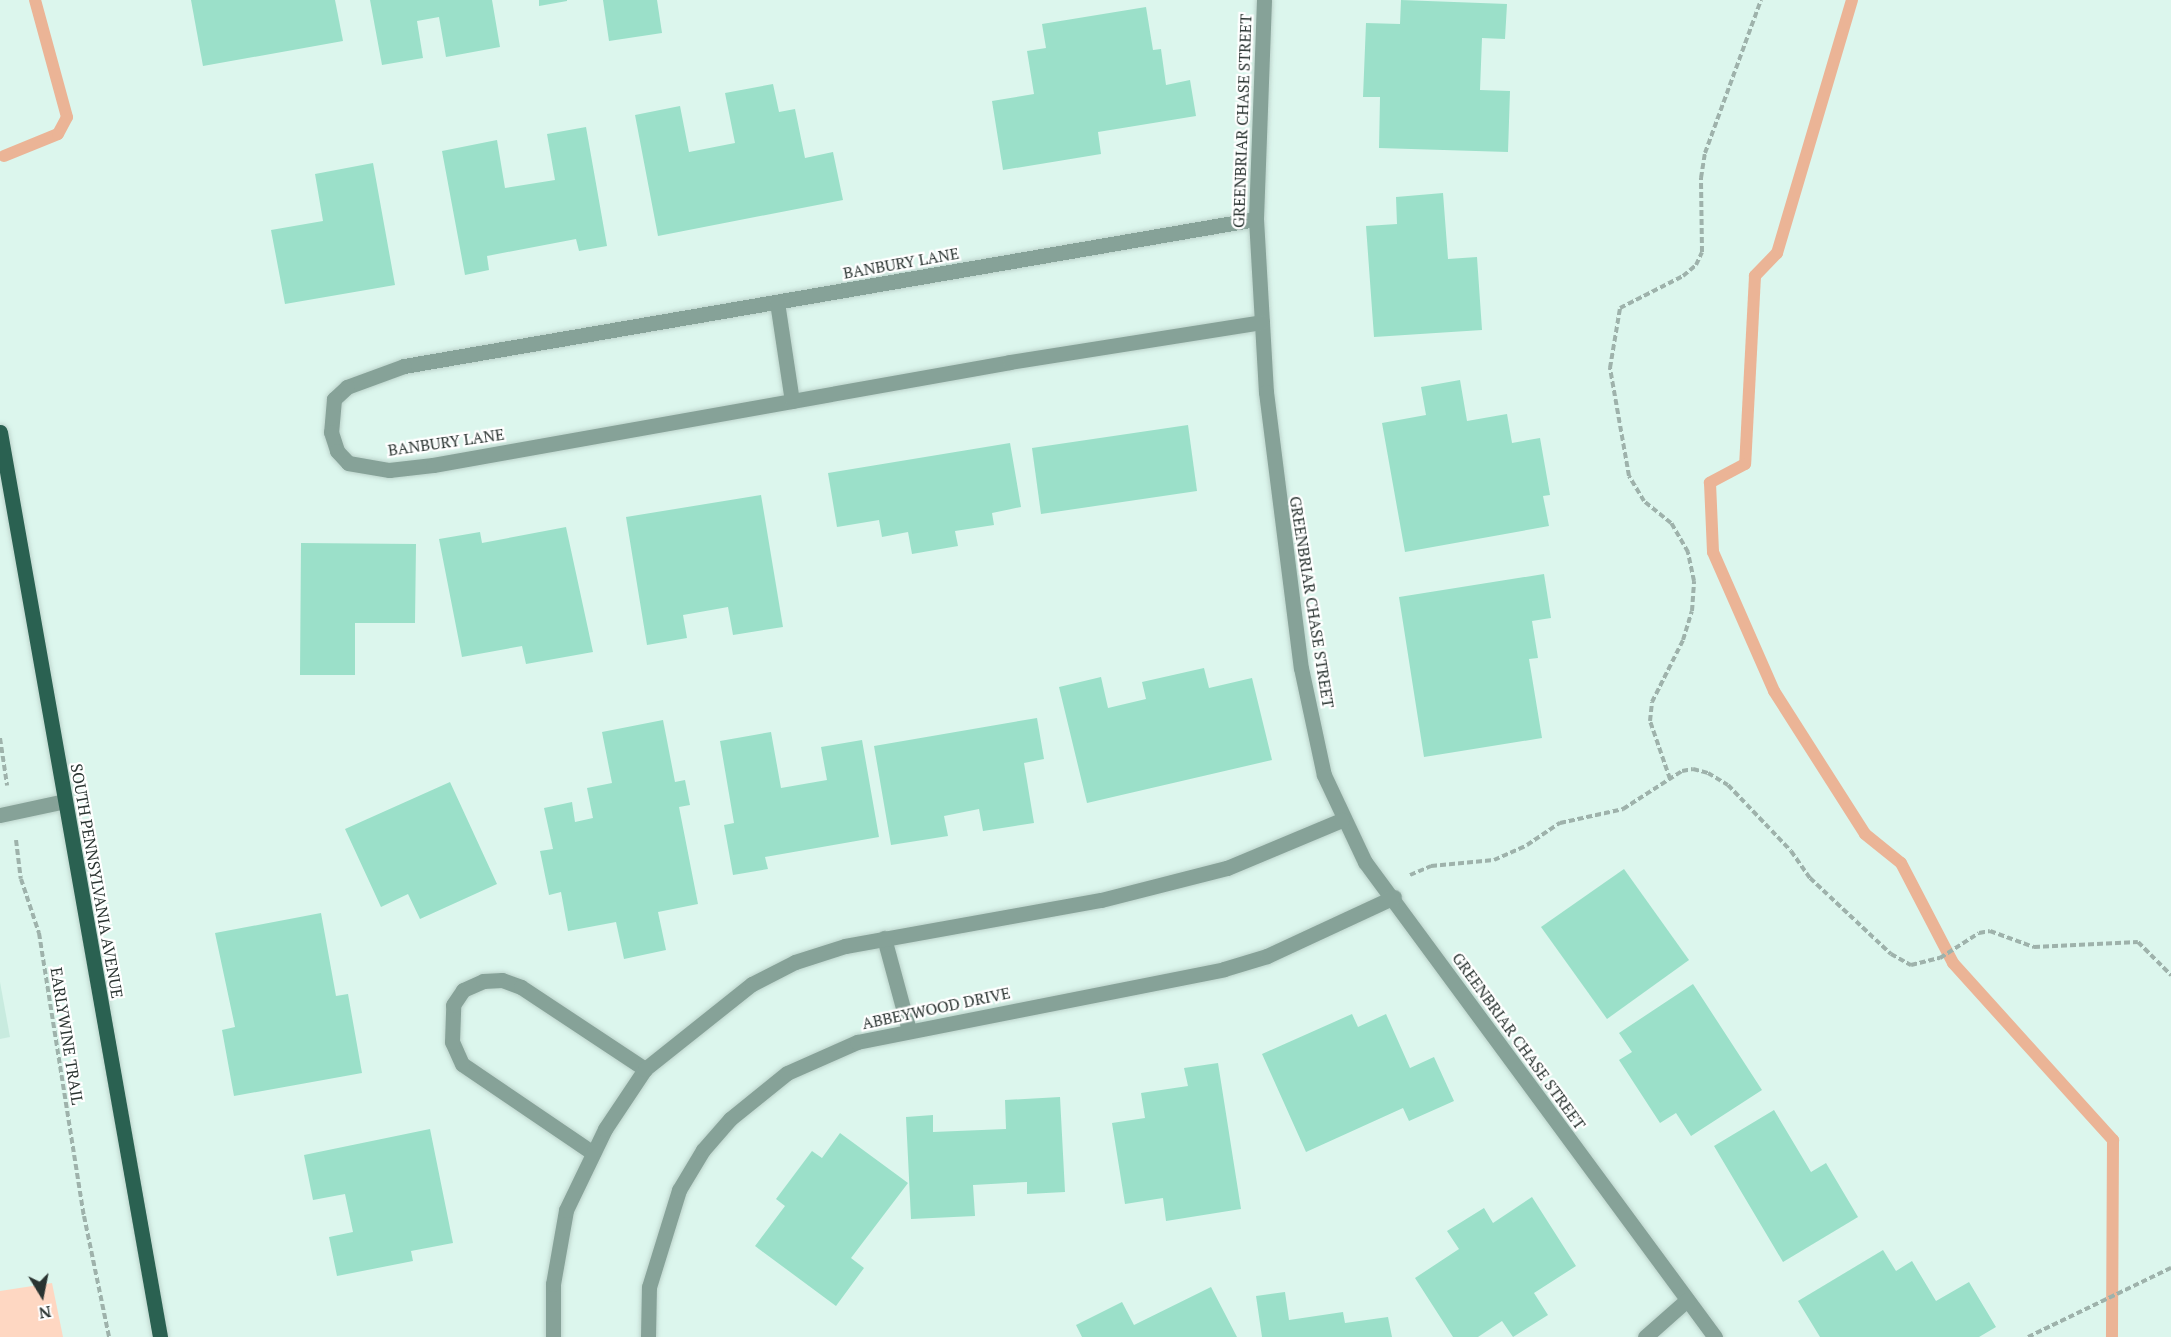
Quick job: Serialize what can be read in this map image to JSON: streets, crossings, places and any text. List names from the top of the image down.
{
  "streets": {
    "main road": ["SOUTH PENNSYLVANIA AVENUE"],
    "street": ["GREENBRIAR CHASE STREET", "BANBURY LANE", "ABBEYWOOD DRIVE"],
    "path": ["EARLYWINE TRAIL"]
  },
  "crossings": [
    ["GREENBRIAR CHASE STREET", "BANBURY LANE"],
    ["GREENBRIAR CHASE STREET", "ABBEYWOOD DRIVE"]
  ],
  "north": "bottom"
}
